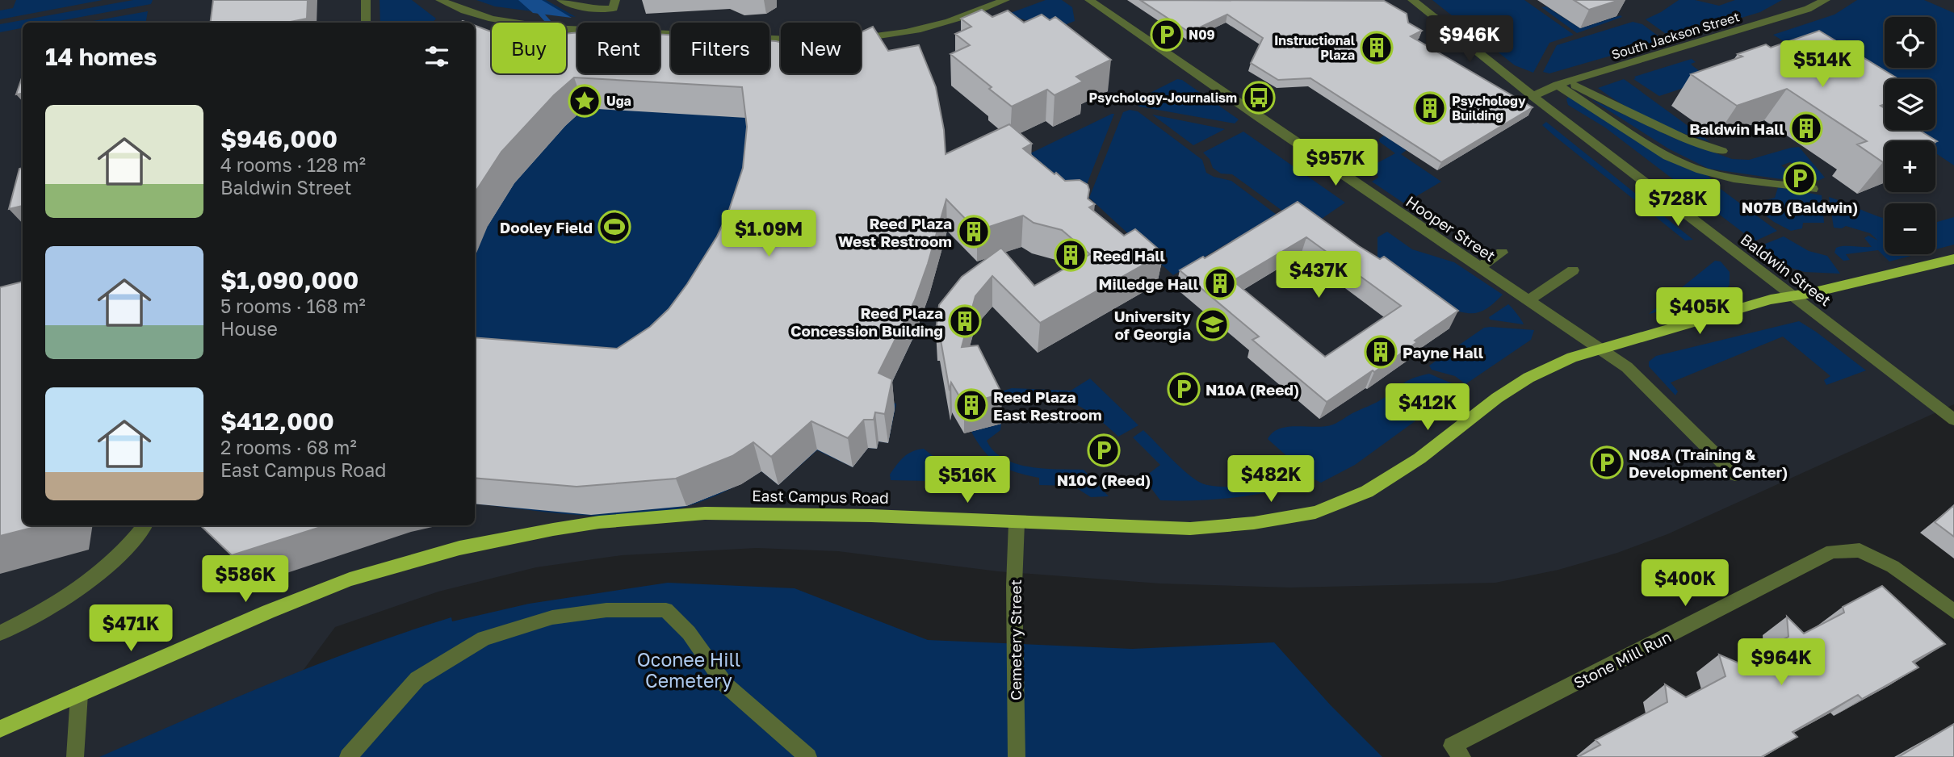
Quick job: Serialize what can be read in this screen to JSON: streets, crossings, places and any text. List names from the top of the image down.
{
  "streets": {
    "main road": ["East Campus Road"],
    "street": [
      "South Jackson Street",
      "Hooper Street",
      "Baldwin Street",
      "Cemetery Street",
      "Stone Mill Run"
    ]
  },
  "crossings": [
    ["South Jackson Street", "Baldwin Street"],
    ["Hooper Street", "East Campus Road"],
    ["Baldwin Street", "East Campus Road"],
    ["East Campus Road", "Cemetery Street"]
  ],
  "parks": ["Oconee Hill Cemetery"],
  "places": {
    "parking": [
      "N09",
      "N07B (Baldwin)",
      "N10A (Reed)",
      "N10C (Reed)",
      "N08A (Training & Development Center)"
    ],
    "building": [
      "Instructional Plaza",
      "Psychology Building",
      "Baldwin Hall",
      "Reed Plaza West Restroom",
      "Reed Hall",
      "Milledge Hall",
      "Reed Plaza Concession Building",
      "Payne Hall",
      "Reed Plaza East Restroom"
    ],
    "bus stop": ["Psychology-Journalism"],
    "place": ["Uga"],
    "sports": ["Dooley Field"],
    "school or university": ["University of Georgia"]
  },
  "page": {
    "price": [
      "$946K",
      "$514K",
      "$957K",
      "$728K",
      "$1.09M",
      "$437K",
      "$405K",
      "$412K",
      "$482K",
      "$516K",
      "$586K",
      "$400K",
      "$471K",
      "$964K"
    ],
    "map_buttons": ["+", "−"],
    "chip": [
      "Buy",
      "Rent",
      "Filters",
      "New"
    ],
    "heading": "14 homes",
    "list": [
      {
        "name": "$946,000",
        "note": "4 rooms · 128 m² · Baldwin Street"
      },
      {
        "name": "$1,090,000",
        "note": "5 rooms · 168 m² · House"
      },
      {
        "name": "$412,000",
        "note": "2 rooms · 68 m² · East Campus Road"
      }
    ]
  }
}
